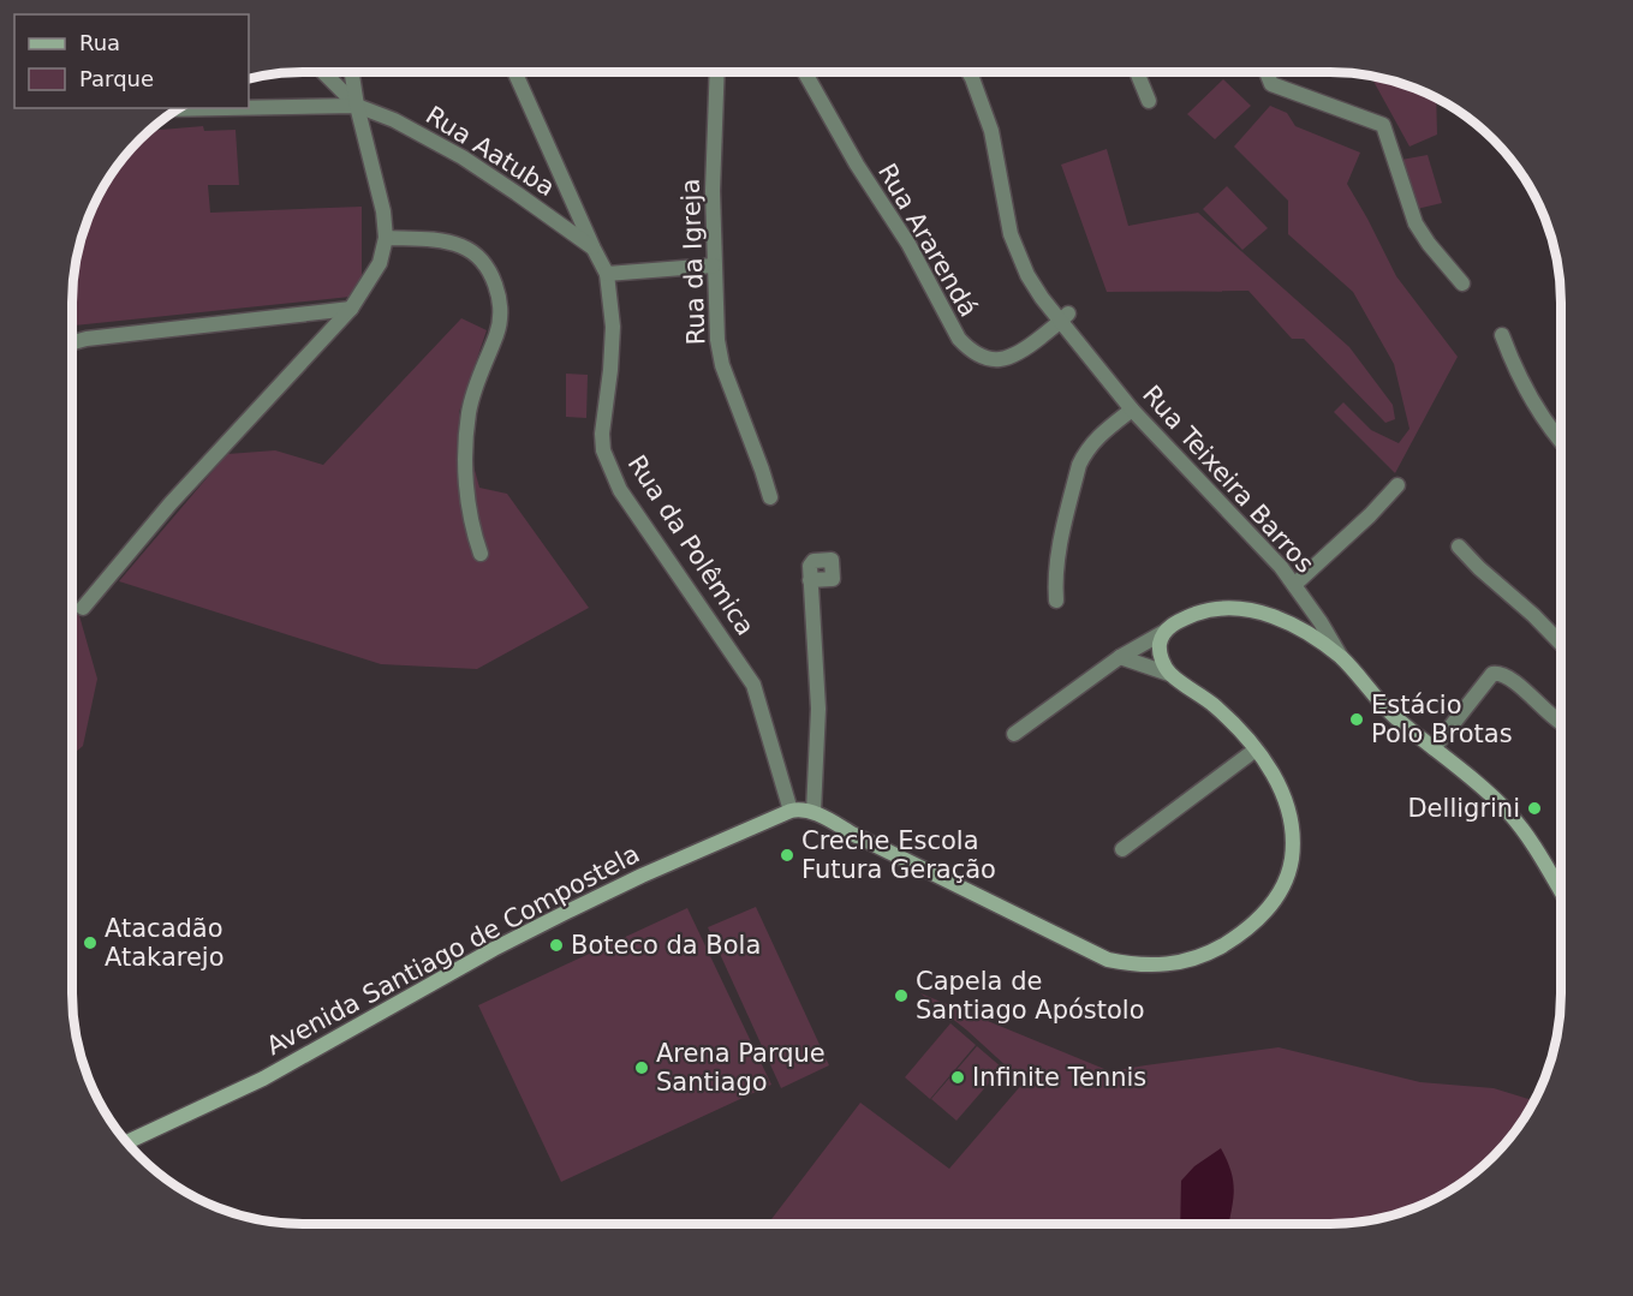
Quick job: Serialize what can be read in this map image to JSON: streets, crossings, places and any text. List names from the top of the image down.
{
  "streets": {
    "main road": ["Rua Teixeira Barros", "Avenida Santiago de Compostela"],
    "street": [
      "Rua Aatuba",
      "Rua Ararendá",
      "Rua da Igreja",
      "Rua da Polêmica"
    ]
  },
  "crossings": [
    ["Rua Aatuba", "Rua da Polêmica"],
    ["Rua Ararendá", "Rua Teixeira Barros"],
    ["Rua da Polêmica", "Avenida Santiago de Compostela"]
  ],
  "places": [
    "Estácio Polo Brotas",
    "Delligrini",
    "Creche Escola Futura Geração",
    "Atacadão Atakarejo",
    "Boteco da Bola",
    "Capela de Santiago Apóstolo",
    "Arena Parque Santiago",
    "Infinite Tennis"
  ],
  "legend": ["Rua", "Parque"]
}
